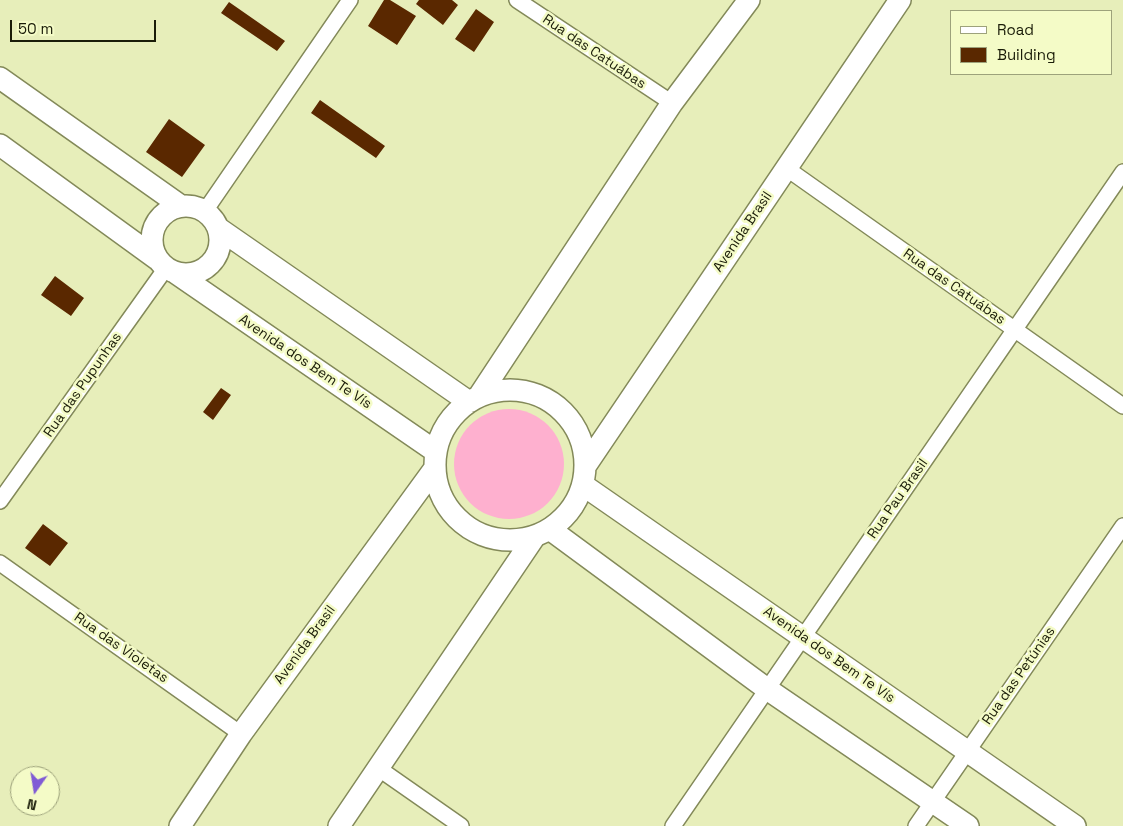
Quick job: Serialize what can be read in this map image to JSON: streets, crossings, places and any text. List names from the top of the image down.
{
  "streets": {
    "street": [
      "Rua das Catuábas",
      "Avenida Brasil",
      "Avenida dos Bem Te Vís",
      "Rua das Pupunhas",
      "Rua Pau Brasil",
      "Rua das Violetas",
      "Rua das Petúnias"
    ]
  },
  "crossings": [
    ["Rua das Catuábas", "Avenida Brasil"],
    ["Rua das Catuábas", "Rua Pau Brasil"],
    ["Avenida Brasil", "Avenida dos Bem Te Vís"],
    ["Avenida Brasil", "Rua das Violetas"],
    ["Avenida dos Bem Te Vís", "Rua das Pupunhas"],
    ["Avenida dos Bem Te Vís", "Rua Pau Brasil"],
    ["Avenida dos Bem Te Vís", "Rua das Petúnias"]
  ],
  "legend": ["Road", "Building"],
  "scale_bar": "50 m",
  "north": "bottom"
}
